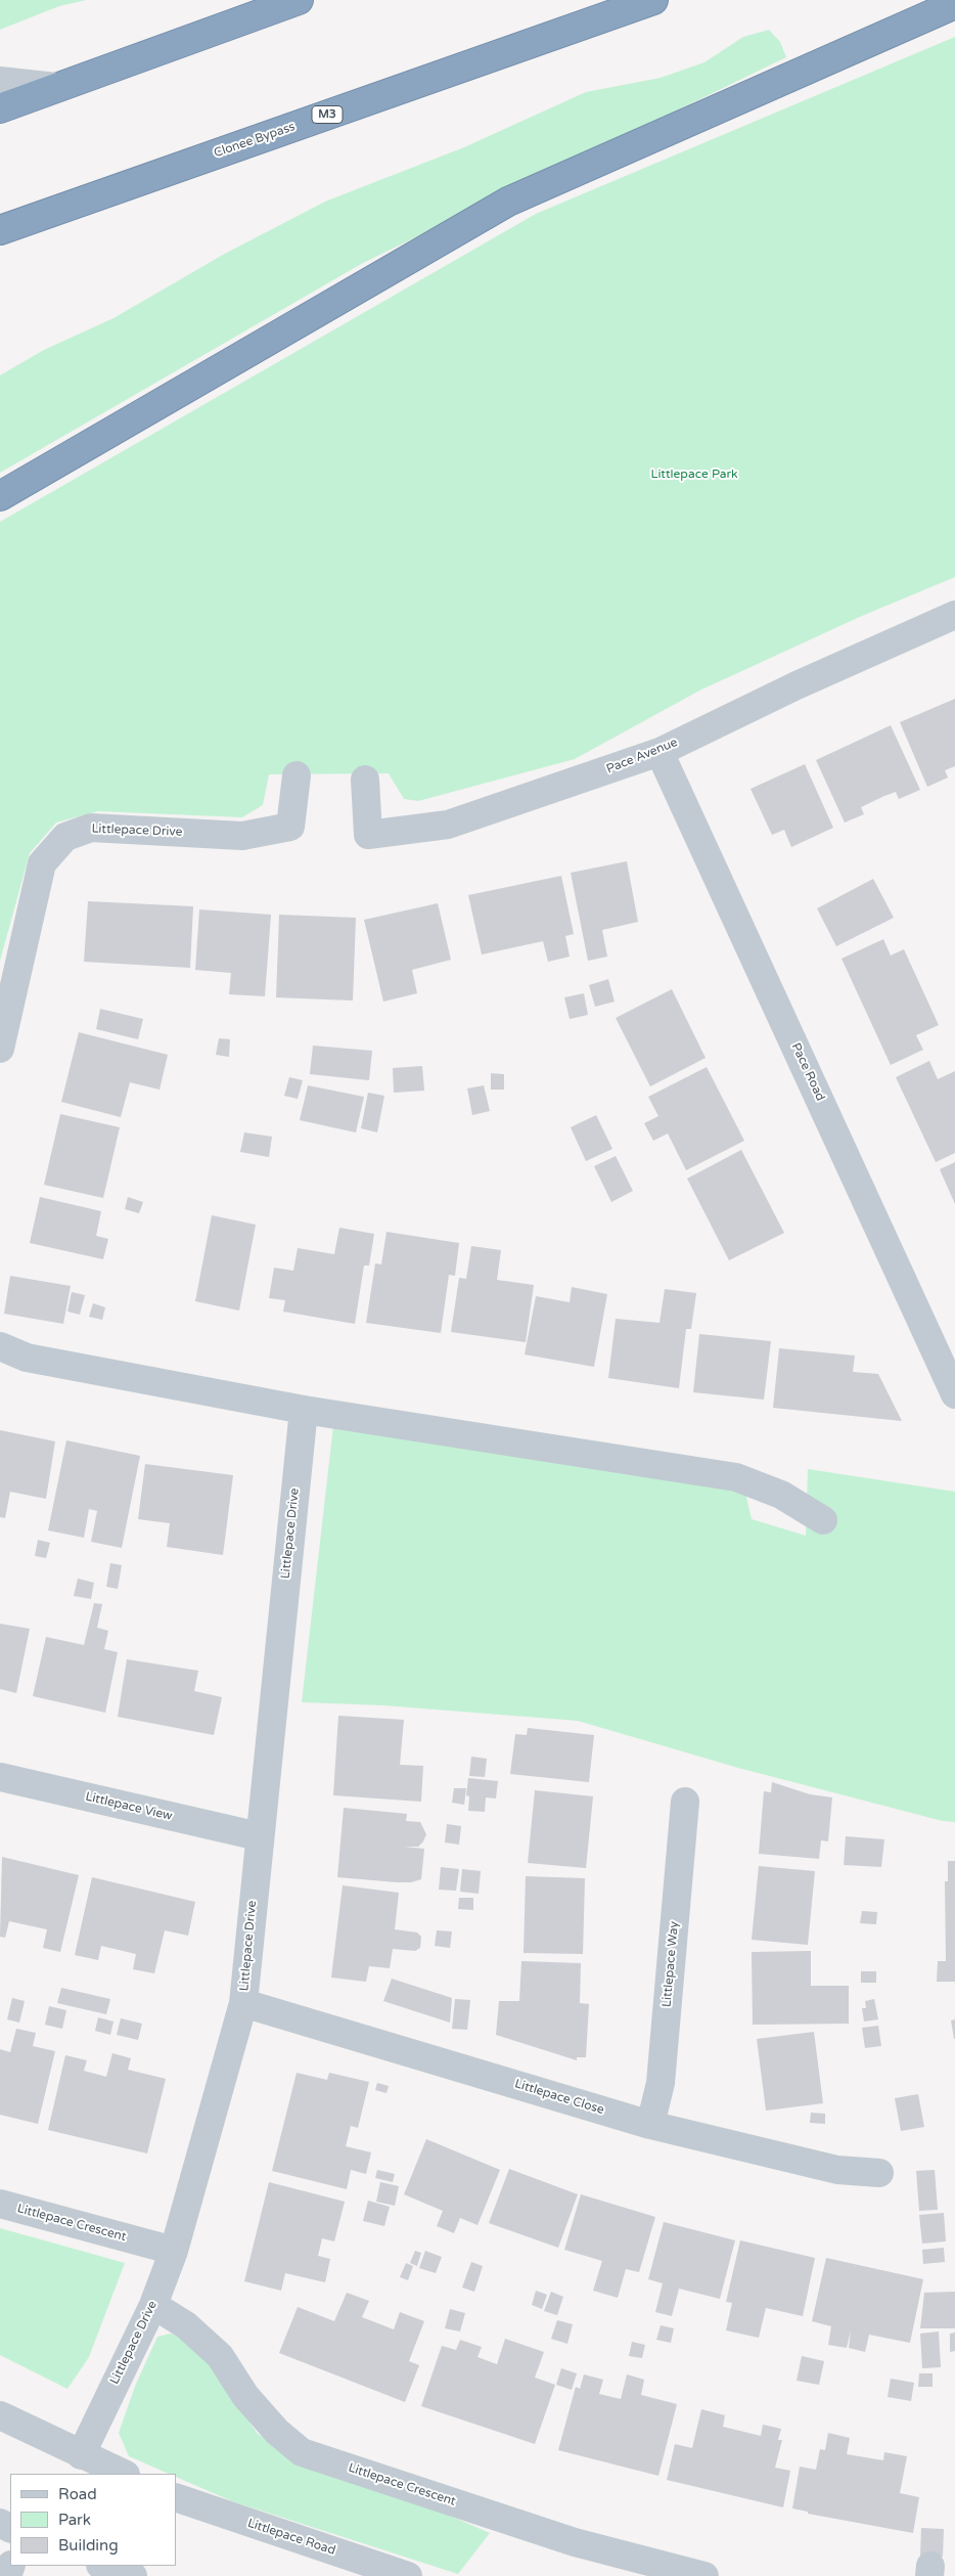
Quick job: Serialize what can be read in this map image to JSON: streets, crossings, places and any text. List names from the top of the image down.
{
  "streets": {
    "highway": ["M3", "Clonee Bypass"],
    "street": [
      "Pace Avenue",
      "Littlepace Drive",
      "Pace Road",
      "Littlepace View",
      "Littlepace Way",
      "Littlepace Close",
      "Littlepace Crescent",
      "Littlepace Road"
    ]
  },
  "crossings": [
    ["Pace Avenue", "Pace Road"],
    ["Littlepace Drive", "Littlepace View"],
    ["Littlepace Drive", "Littlepace Close"],
    ["Littlepace Drive", "Littlepace Crescent"],
    ["Littlepace Way", "Littlepace Close"]
  ],
  "parks": ["Littlepace Park"],
  "legend": ["Road", "Park", "Building"]
}
